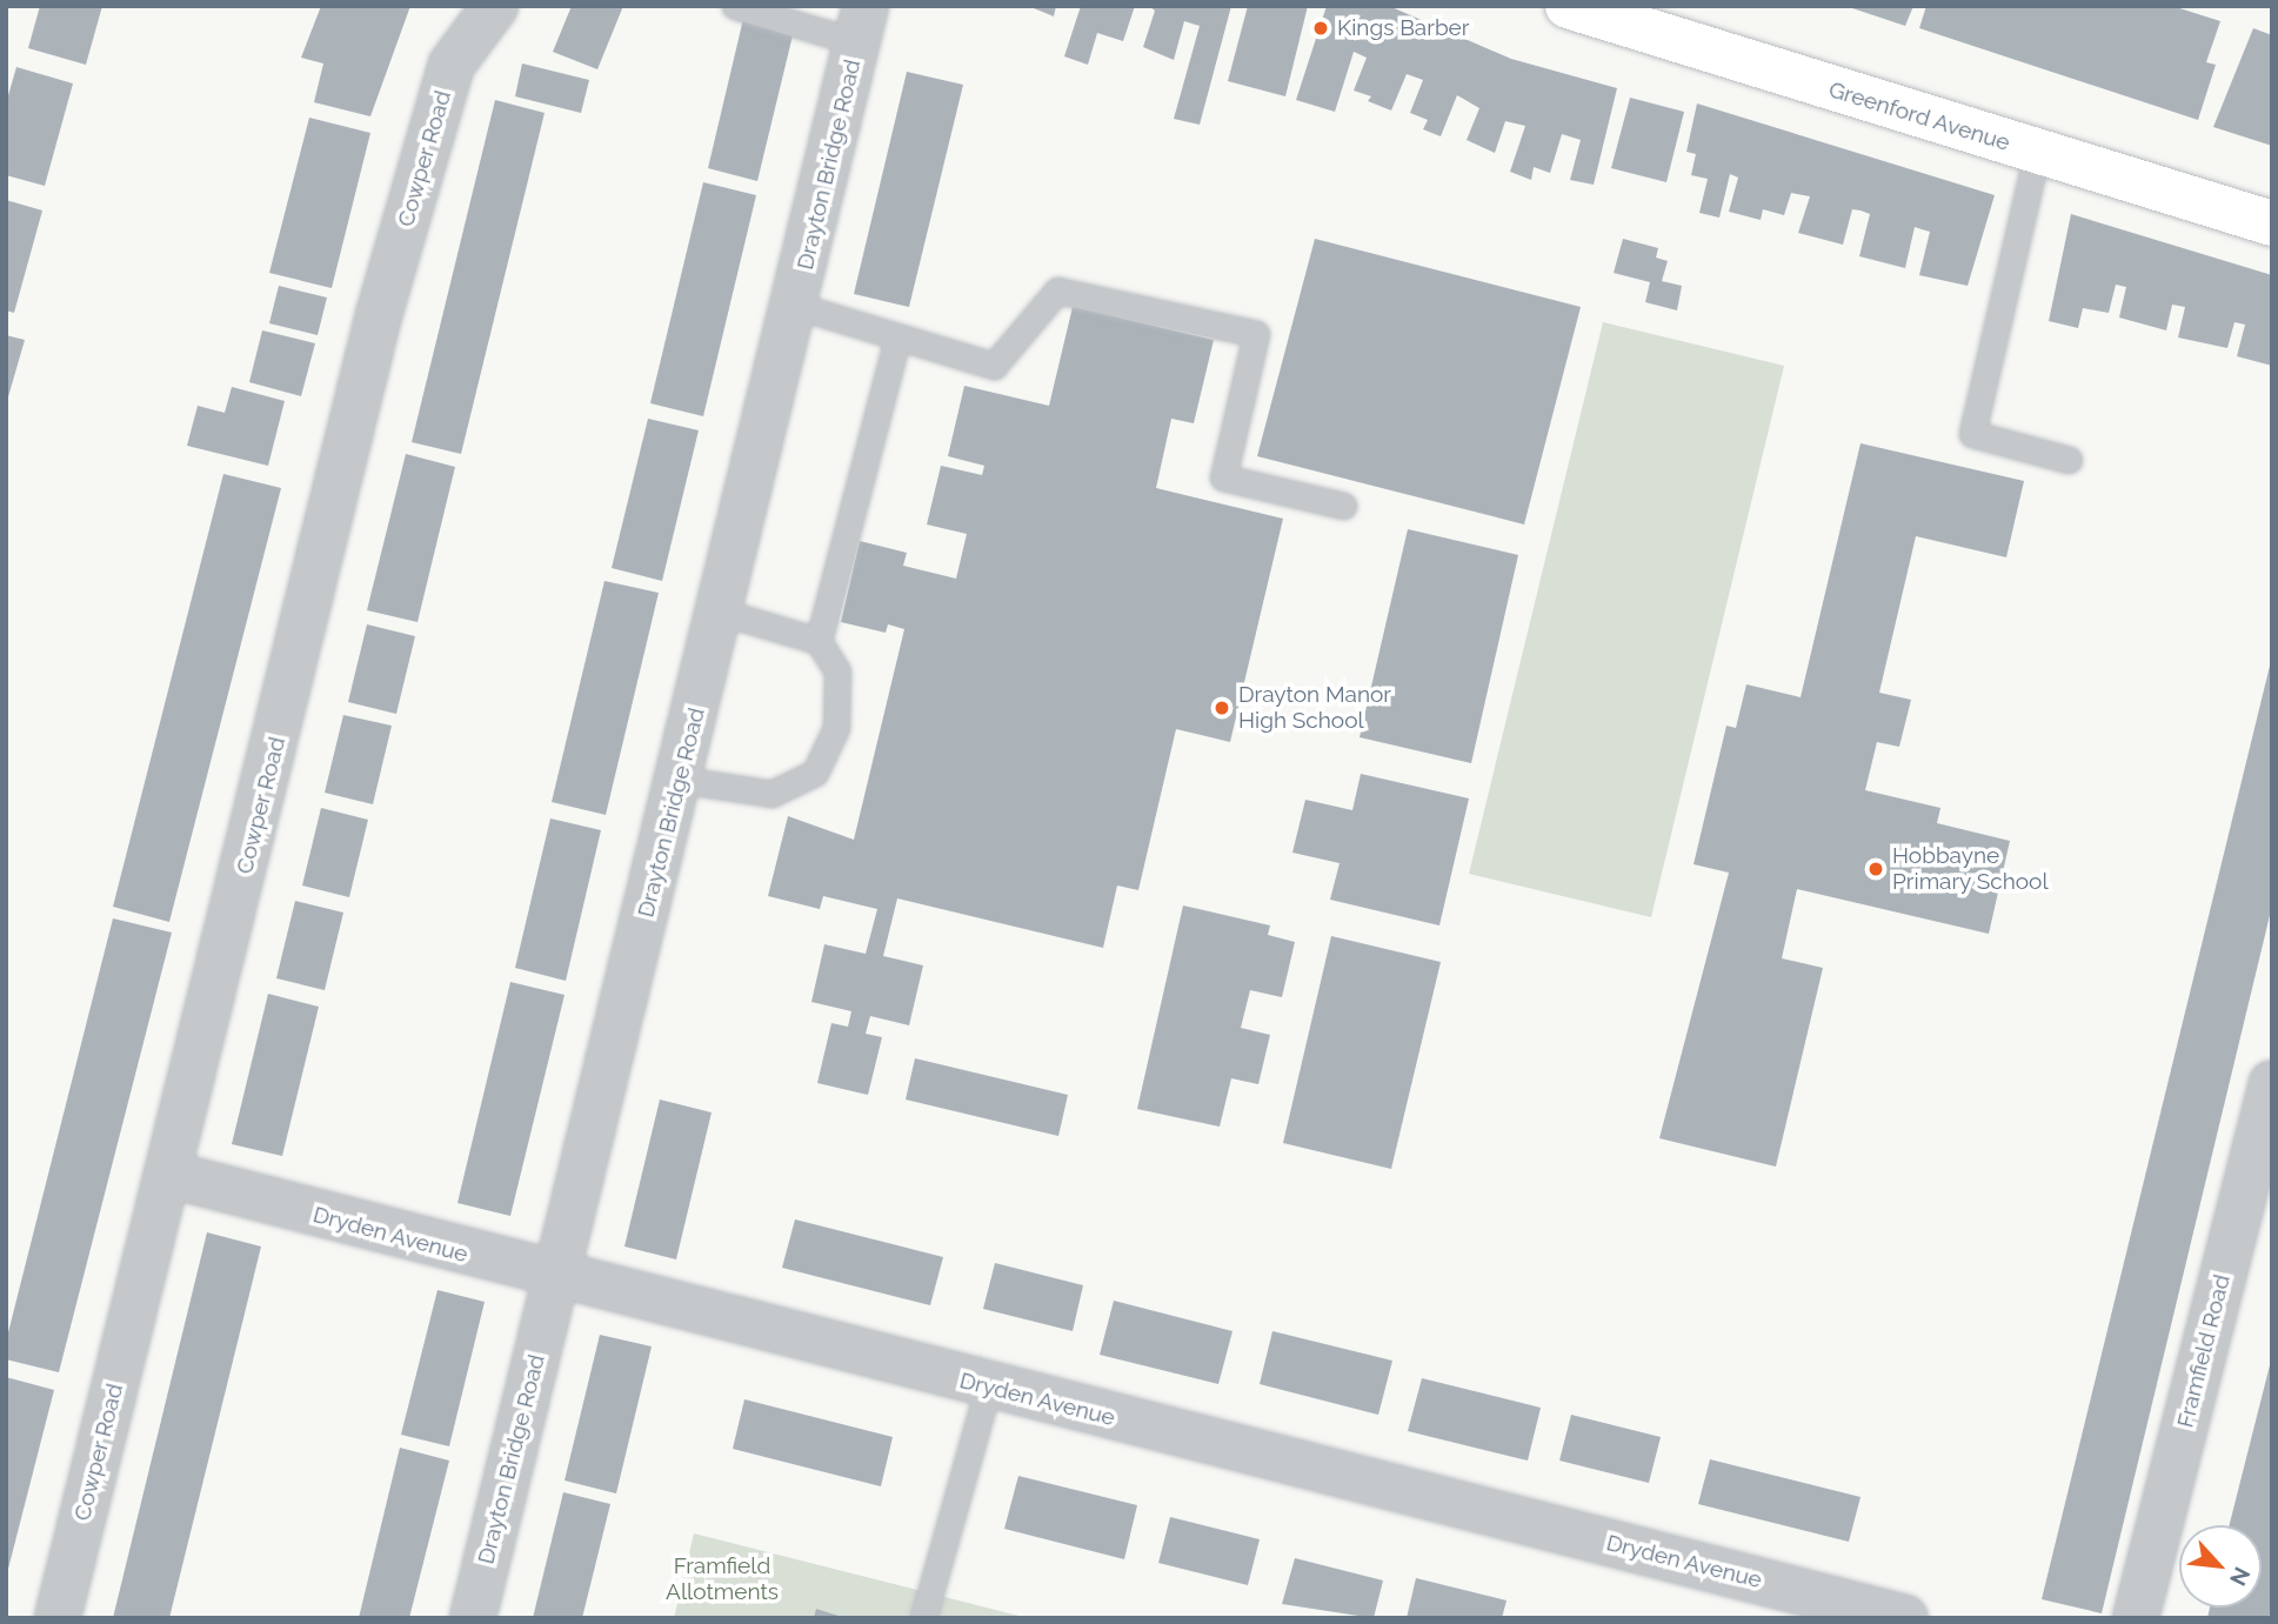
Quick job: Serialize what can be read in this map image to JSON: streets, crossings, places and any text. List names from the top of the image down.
{
  "streets": {
    "street": [
      "Greenford Avenue",
      "Cowper Road",
      "Drayton Bridge Road",
      "Dryden Avenue",
      "Framfield Road"
    ]
  },
  "crossings": [
    ["Cowper Road", "Dryden Avenue"],
    ["Drayton Bridge Road", "Dryden Avenue"]
  ],
  "parks": ["Framfield Allotments"],
  "places": ["Kings Barber", "Drayton Manor High School", "Hobbayne Primary School"],
  "north": "bottom right"
}
